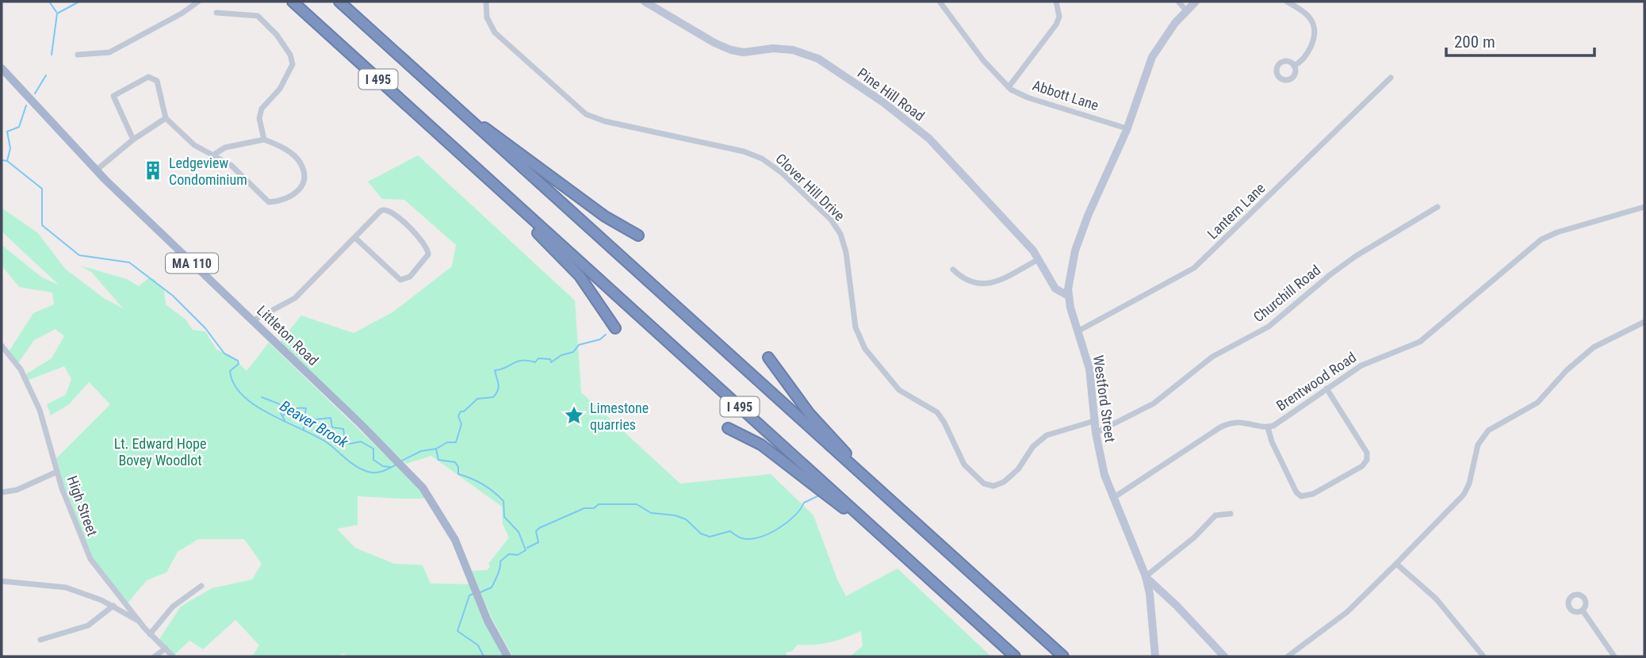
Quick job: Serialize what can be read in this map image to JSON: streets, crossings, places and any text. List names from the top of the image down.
{
  "streets": {
    "highway": ["I 495"],
    "main road": [
      "Pine Hill Road",
      "MA 110",
      "Littleton Road",
      "Westford Street"
    ],
    "street": [
      "Abbott Lane",
      "Clover Hill Drive",
      "Lantern Lane",
      "Churchill Road",
      "Brentwood Road",
      "High Street"
    ]
  },
  "crossings": [
    ["Pine Hill Road", "Westford Street"],
    ["Abbott Lane", "Westford Street"],
    ["Clover Hill Drive", "Westford Street"],
    ["Lantern Lane", "Westford Street"],
    ["Churchill Road", "Westford Street"],
    ["Brentwood Road", "Westford Street"]
  ],
  "water": ["Beaver Brook"],
  "parks": ["Lt. Edward Hope Bovey Woodlot"],
  "places": {
    "building": ["Ledgeview Condominium"],
    "place": ["Limestone quarries"]
  },
  "scale_bar": "200 m"
}
